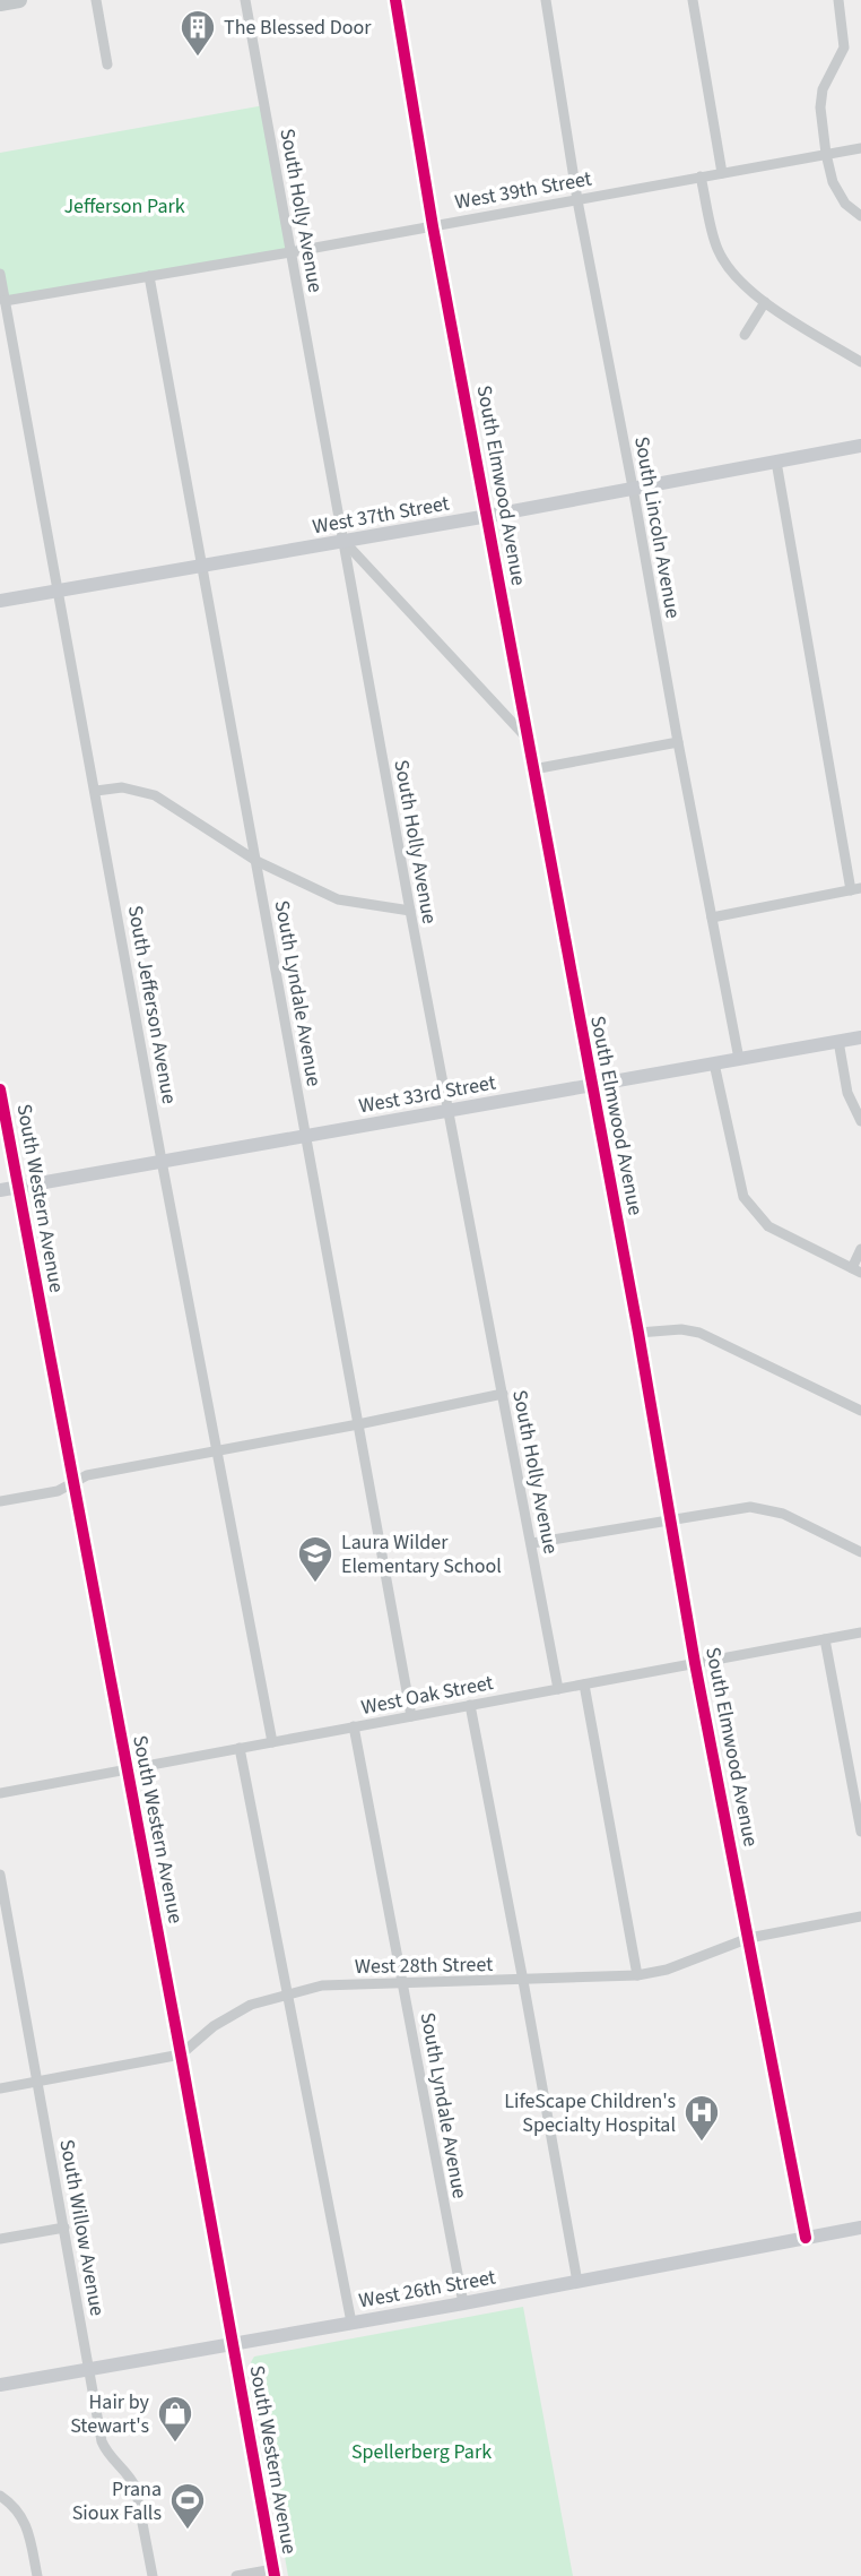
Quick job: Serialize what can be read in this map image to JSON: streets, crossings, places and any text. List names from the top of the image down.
{
  "streets": {
    "street": [
      "West 39th Street",
      "South Holly Avenue",
      "South Elmwood Avenue",
      "West 37th Street",
      "South Lincoln Avenue",
      "South Lyndale Avenue",
      "South Jefferson Avenue",
      "West 33rd Street",
      "South Western Avenue",
      "West Oak Street",
      "West 28th Street",
      "South Willow Avenue",
      "West 26th Street"
    ]
  },
  "crossings": [
    ["West 39th Street", "South Holly Avenue"],
    ["West 39th Street", "South Elmwood Avenue"],
    ["West 39th Street", "South Lincoln Avenue"],
    ["West 39th Street", "South Lyndale Avenue"],
    ["West 39th Street", "South Jefferson Avenue"],
    ["South Holly Avenue", "West 37th Street"],
    ["South Holly Avenue", "West 33rd Street"],
    ["South Holly Avenue", "West Oak Street"],
    ["South Elmwood Avenue", "West 37th Street"],
    ["South Elmwood Avenue", "West 33rd Street"],
    ["South Elmwood Avenue", "West Oak Street"],
    ["South Elmwood Avenue", "West 28th Street"],
    ["South Elmwood Avenue", "West 26th Street"],
    ["West 37th Street", "South Lincoln Avenue"],
    ["West 37th Street", "South Lyndale Avenue"],
    ["West 37th Street", "South Jefferson Avenue"],
    ["South Lincoln Avenue", "West 33rd Street"],
    ["South Lyndale Avenue", "West 33rd Street"],
    ["South Lyndale Avenue", "West Oak Street"],
    ["South Lyndale Avenue", "West 28th Street"],
    ["South Lyndale Avenue", "West 26th Street"],
    ["South Jefferson Avenue", "West 33rd Street"],
    ["South Jefferson Avenue", "West Oak Street"],
    ["West 33rd Street", "South Western Avenue"],
    ["South Western Avenue", "West Oak Street"],
    ["South Western Avenue", "West 28th Street"],
    ["South Western Avenue", "West 26th Street"],
    ["West 28th Street", "South Willow Avenue"],
    ["South Willow Avenue", "West 26th Street"]
  ],
  "parks": ["Jefferson Park", "Spellerberg Park"],
  "places": {
    "building": ["The Blessed Door"],
    "school or university": ["Laura Wilder Elementary School"],
    "hospital": ["LifeScape Children's Specialty Hospital"],
    "shop": ["Hair by Stewart's"],
    "sports": ["Prana Sioux Falls"]
  }
}
